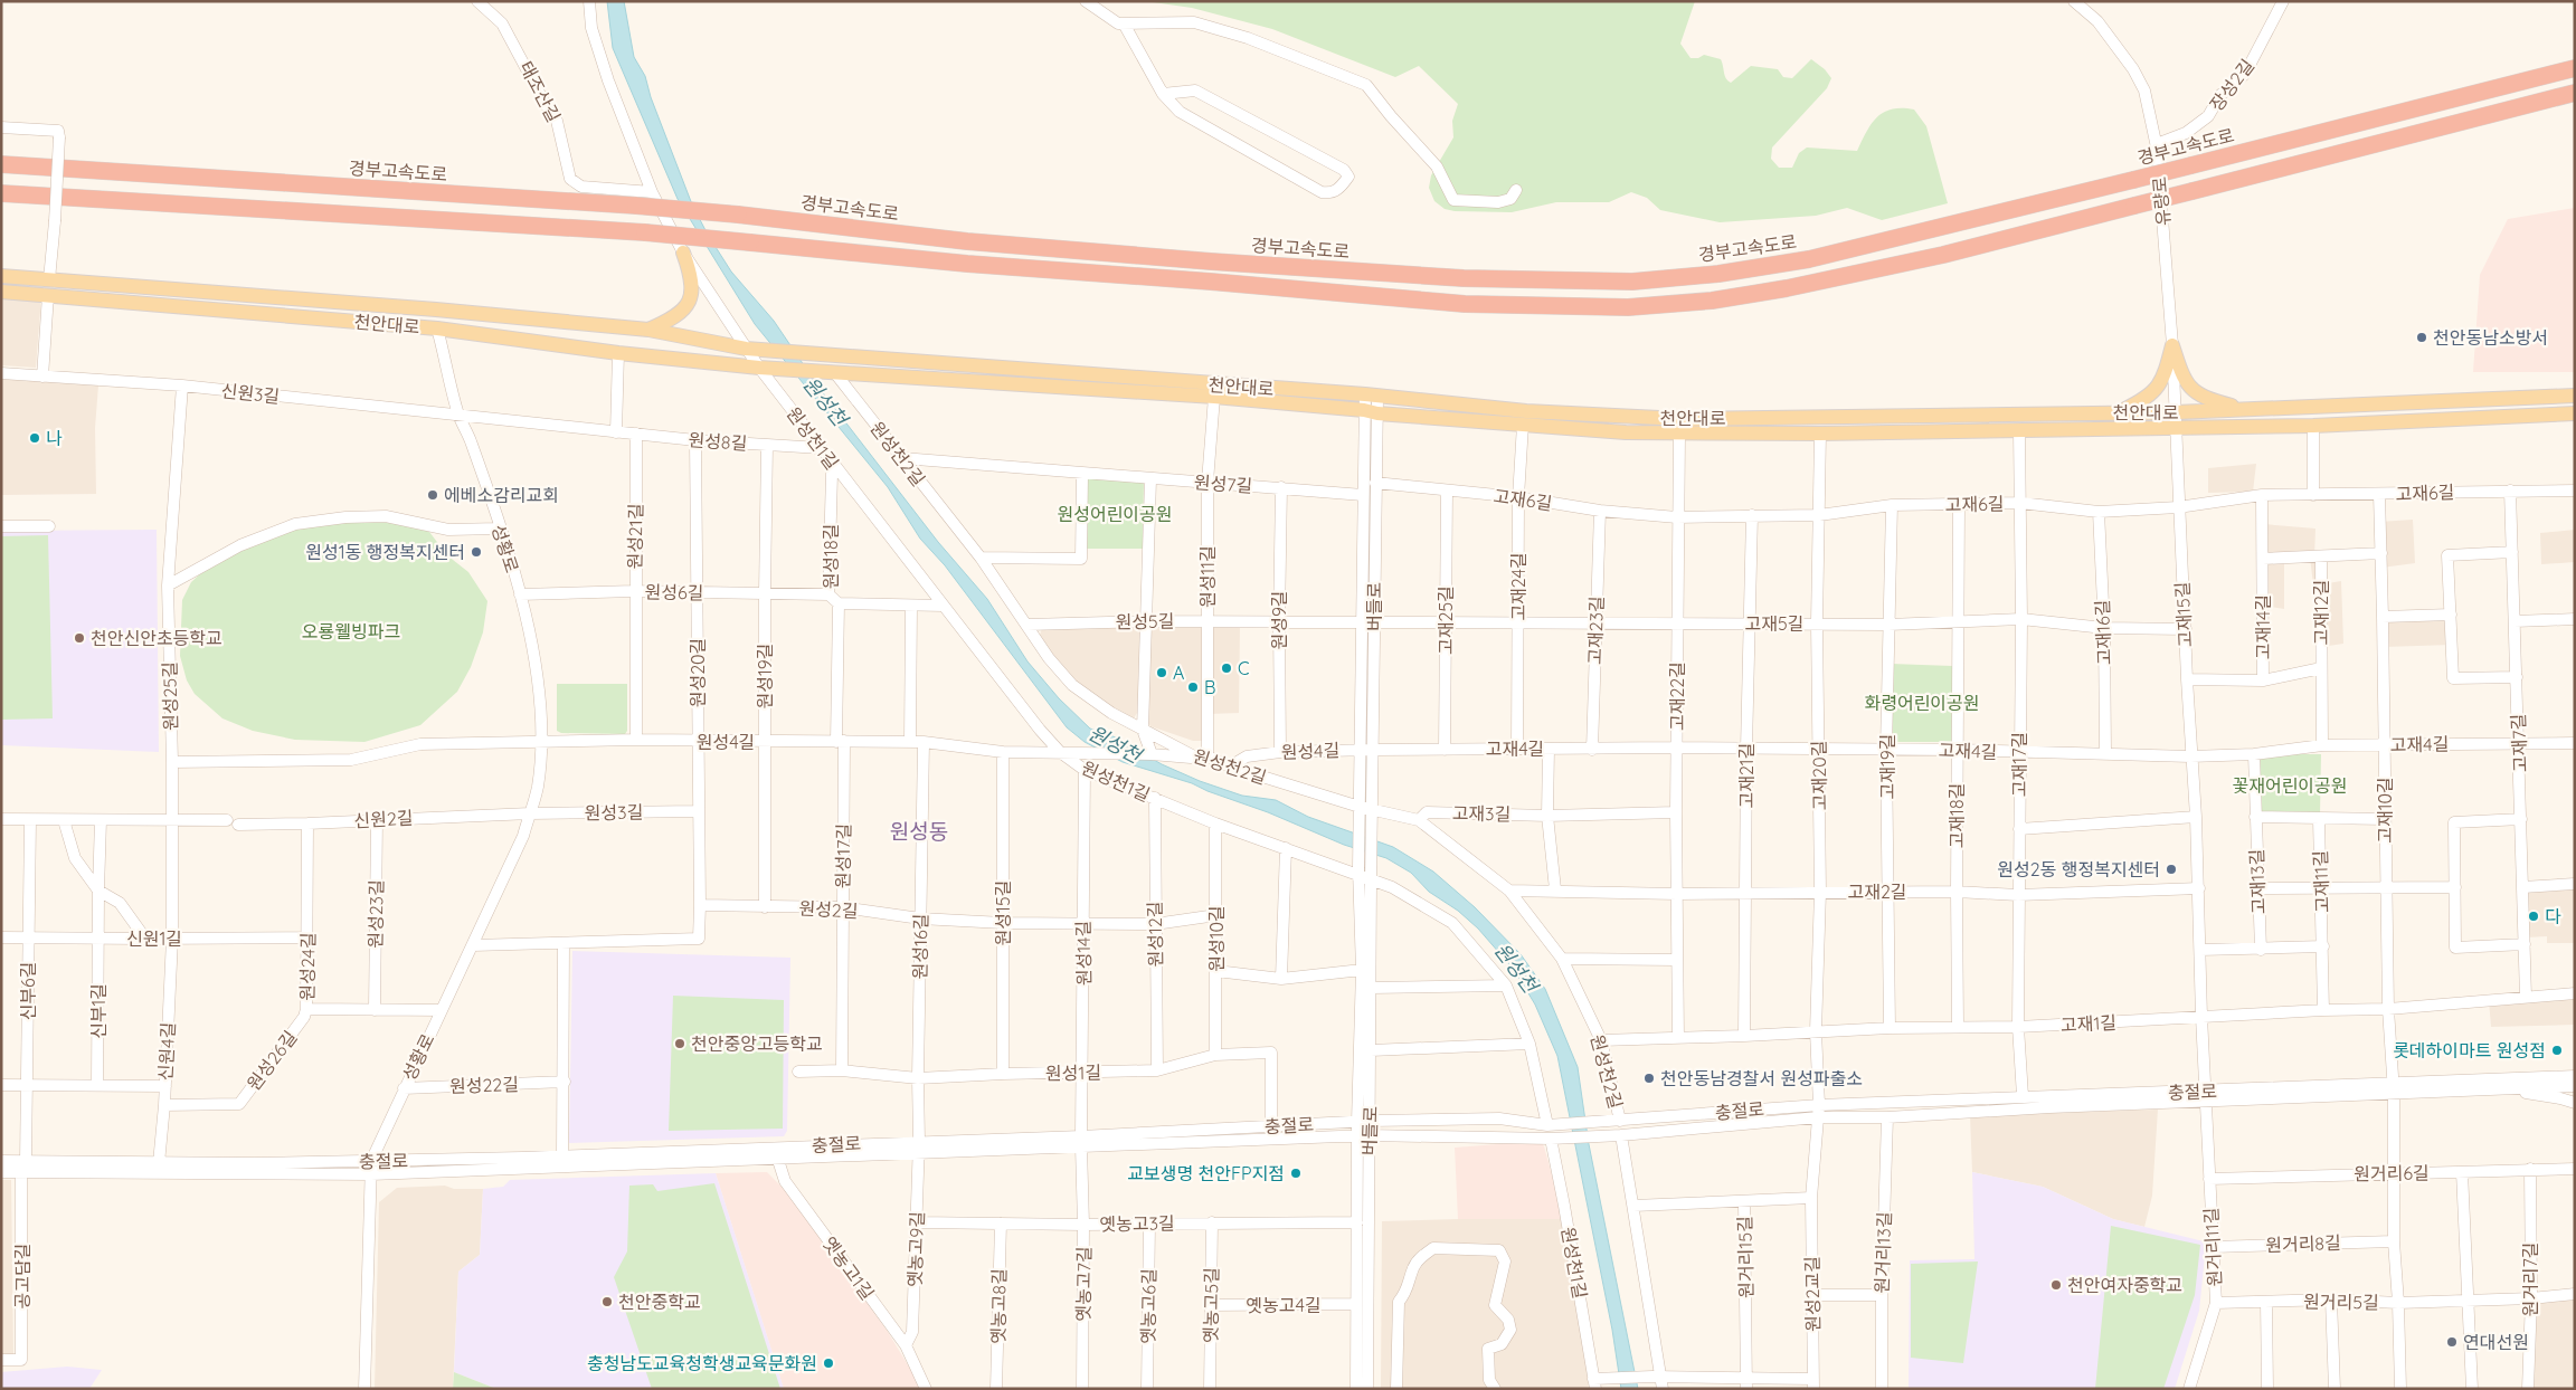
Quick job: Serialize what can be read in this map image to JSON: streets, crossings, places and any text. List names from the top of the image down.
{
  "streets": {
    "highway": ["경부고속도로"],
    "main road": ["천안대로"],
    "street": [
      "장성2길",
      "태조산길",
      "유량로",
      "신원3길",
      "원성천1길",
      "원성8길",
      "원성천2길",
      "원성7길",
      "고재6길",
      "원성21길",
      "성황로",
      "원성18길",
      "원성11길",
      "고재24길",
      "원성6길",
      "버들로",
      "고재12길",
      "고재15길",
      "원성9길",
      "고재25길",
      "원성5길",
      "고재5길",
      "고재14길",
      "고재23길",
      "고재16길",
      "원성20길",
      "원성19길",
      "원성25길",
      "고재22길",
      "원성4길",
      "고재7길",
      "고재4길",
      "고재17길",
      "고재19길",
      "고재21길",
      "고재20길",
      "고재10길",
      "원성3길",
      "고재3길",
      "고재18길",
      "신원2길",
      "원성17길",
      "고재13길",
      "고재11길",
      "고재2길",
      "원성2길",
      "원성15길",
      "원성23길",
      "원성12길",
      "신원1길",
      "원성10길",
      "원성16길",
      "원성14길",
      "원성24길",
      "신부6길",
      "신부1길",
      "고재1길",
      "신원4길",
      "원성26길",
      "원성1길",
      "원성22길",
      "충절로",
      "원거리6길",
      "옛농고3길",
      "원거리8길",
      "원거리11길",
      "옛농고9길",
      "원거리13길",
      "원거리15길",
      "옛농고1길",
      "공고담길",
      "원거리7길",
      "옛농고7길",
      "원성2교길",
      "원거리5길",
      "옛농고5길",
      "옛농고4길",
      "옛농고8길",
      "옛농고6길"
    ]
  },
  "crossings": [
    ["장성2길", "유량로"],
    ["유량로", "천안대로"],
    ["유량로", "고재15길"],
    ["천안대로", "원성천1길"],
    ["천안대로", "원성천2길"],
    ["천안대로", "성황로"],
    ["천안대로", "원성11길"],
    ["천안대로", "고재24길"],
    ["천안대로", "버들로"],
    ["천안대로", "고재15길"],
    ["천안대로", "고재22길"],
    ["천안대로", "고재17길"],
    ["천안대로", "고재20길"],
    ["신원3길", "원성8길"],
    ["신원3길", "성황로"],
    ["신원3길", "원성25길"],
    ["원성천1길", "원성8길"],
    ["원성천1길", "원성18길"],
    ["원성천1길", "버들로"],
    ["원성천1길", "원성4길"],
    ["원성천1길", "원성12길"],
    ["원성천1길", "원성10길"],
    ["원성천1길", "원성14길"],
    ["원성천1길", "충절로"],
    ["원성8길", "원성21길"],
    ["원성8길", "성황로"],
    ["원성8길", "원성20길"],
    ["원성8길", "원성19길"],
    ["원성천2길", "원성7길"],
    ["원성천2길", "원성11길"],
    ["원성천2길", "버들로"],
    ["원성천2길", "원성5길"],
    ["원성천2길", "원성4길"],
    ["원성천2길", "고재3길"],
    ["원성천2길", "고재2길"],
    ["원성천2길", "고재1길"],
    ["원성천2길", "충절로"],
    ["원성천2길", "원거리15길"],
    ["원성7길", "원성11길"],
    ["원성7길", "버들로"],
    ["원성7길", "원성9길"],
    ["고재6길", "고재24길"],
    ["고재6길", "버들로"],
    ["고재6길", "고재15길"],
    ["고재6길", "고재25길"],
    ["고재6길", "고재14길"],
    ["고재6길", "고재23길"],
    ["고재6길", "고재16길"],
    ["고재6길", "고재22길"],
    ["고재6길", "고재7길"],
    ["고재6길", "고재17길"],
    ["고재6길", "고재19길"],
    ["고재6길", "고재21길"],
    ["고재6길", "고재20길"],
    ["고재6길", "고재10길"],
    ["고재6길", "고재18길"],
    ["원성21길", "원성6길"],
    ["원성21길", "원성4길"],
    ["성황로", "원성6길"],
    ["성황로", "원성4길"],
    ["성황로", "원성3길"],
    ["성황로", "신원2길"],
    ["성황로", "원성24길"],
    ["성황로", "원성22길"],
    ["성황로", "충절로"],
    ["원성18길", "원성6길"],
    ["원성18길", "원성4길"],
    ["원성18길", "원성17길"],
    ["원성11길", "원성5길"],
    ["원성11길", "원성4길"],
    ["고재24길", "고재5길"],
    ["고재24길", "고재4길"],
    ["원성6길", "원성20길"],
    ["원성6길", "원성19길"],
    ["버들로", "원성5길"],
    ["버들로", "고재5길"],
    ["버들로", "원성4길"],
    ["버들로", "고재4길"],
    ["버들로", "충절로"],
    ["버들로", "옛농고3길"],
    ["버들로", "옛농고4길"],
    ["고재12길", "고재14길"],
    ["고재12길", "고재4길"],
    ["고재12길", "고재10길"],
    ["고재15길", "고재5길"],
    ["고재15길", "고재14길"],
    ["고재15길", "고재4길"],
    ["고재15길", "고재2길"],
    ["고재15길", "고재1길"],
    ["고재15길", "충절로"],
    ["고재15길", "원거리11길"],
    ["원성9길", "원성5길"],
    ["원성9길", "원성4길"],
    ["고재25길", "고재5길"],
    ["고재25길", "고재4길"],
    ["원성5길", "고재5길"],
    ["고재5길", "고재23길"],
    ["고재5길", "고재16길"],
    ["고재5길", "고재22길"],
    ["고재5길", "고재17길"],
    ["고재5길", "고재19길"],
    ["고재5길", "고재21길"],
    ["고재5길", "고재20길"],
    ["고재5길", "고재18길"],
    ["고재23길", "고재4길"],
    ["고재16길", "고재4길"],
    ["원성20길", "원성4길"],
    ["원성20길", "원성3길"],
    ["원성20길", "원성2길"],
    ["원성19길", "원성4길"],
    ["원성19길", "원성2길"],
    ["원성25길", "신원2길"],
    ["원성25길", "신원1길"],
    ["원성25길", "신원4길"],
    ["고재22길", "고재4길"],
    ["고재22길", "고재3길"],
    ["고재22길", "고재2길"],
    ["고재22길", "고재1길"],
    ["원성4길", "고재4길"],
    ["원성4길", "원성17길"],
    ["원성4길", "원성15길"],
    ["원성4길", "원성16길"],
    ["고재7길", "고재4길"],
    ["고재7길", "고재1길"],
    ["고재4길", "고재17길"],
    ["고재4길", "고재19길"],
    ["고재4길", "고재21길"],
    ["고재4길", "고재20길"],
    ["고재4길", "고재10길"],
    ["고재4길", "고재18길"],
    ["고재4길", "고재13길"],
    ["고재17길", "고재2길"],
    ["고재17길", "고재1길"],
    ["고재17길", "충절로"],
    ["고재19길", "고재2길"],
    ["고재19길", "고재1길"],
    ["고재21길", "고재2길"],
    ["고재21길", "고재1길"],
    ["고재20길", "고재2길"],
    ["고재20길", "고재1길"],
    ["고재20길", "충절로"],
    ["고재20길", "원성2교길"],
    ["고재10길", "고재1길"],
    ["고재10길", "충절로"],
    ["원성3길", "신원2길"],
    ["고재18길", "고재2길"],
    ["고재18길", "고재1길"],
    ["신원2길", "원성23길"],
    ["신원2길", "원성24길"],
    ["신원2길", "신부6길"],
    ["원성17길", "원성2길"],
    ["원성17길", "원성1길"],
    ["고재11길", "고재1길"],
    ["원성2길", "원성15길"],
    ["원성2길", "원성12길"],
    ["원성2길", "원성10길"],
    ["원성2길", "원성16길"],
    ["원성2길", "원성14길"],
    ["원성15길", "원성1길"],
    ["원성23길", "원성24길"],
    ["원성12길", "원성1길"],
    ["신원1길", "원성24길"],
    ["신원1길", "신부6길"],
    ["신원1길", "신부1길"],
    ["신원1길", "신원4길"],
    ["원성10길", "원성1길"],
    ["원성16길", "원성1길"],
    ["원성16길", "충절로"],
    ["원성16길", "옛농고9길"],
    ["원성14길", "원성1길"],
    ["원성14길", "충절로"],
    ["원성14길", "옛농고7길"],
    ["원성24길", "원성26길"],
    ["신부6길", "충절로"],
    ["신부6길", "공고담길"],
    ["신원4길", "원성26길"],
    ["신원4길", "충절로"],
    ["원성1길", "충절로"],
    ["충절로", "원거리11길"],
    ["충절로", "옛농고9길"],
    ["충절로", "원거리13길"],
    ["충절로", "옛농고1길"],
    ["충절로", "공고담길"],
    ["충절로", "옛농고7길"],
    ["충절로", "원성2교길"],
    ["원거리6길", "원거리11길"],
    ["원거리6길", "원거리7길"],
    ["옛농고3길", "옛농고9길"],
    ["옛농고3길", "옛농고7길"],
    ["옛농고3길", "옛농고5길"],
    ["옛농고3길", "옛농고8길"],
    ["옛농고3길", "옛농고6길"],
    ["원거리8길", "원거리11길"],
    ["원거리11길", "원거리5길"],
    ["옛농고9길", "옛농고1길"],
    ["원거리7길", "원거리5길"],
    ["옛농고5길", "옛농고4길"]
  ],
  "districts": ["원성동"],
  "water": ["원성천"],
  "parks": [
    "원성어린이공원",
    "오룡웰빙파크",
    "화령어린이공원",
    "꽃재어린이공원"
  ],
  "places": [
    "천안동남소방서",
    "나",
    "에베소감리교회",
    "원성1동 행정복지센터",
    "천안신안초등학교",
    "C",
    "A",
    "B",
    "원성2동 행정복지센터",
    "다",
    "천안중앙고등학교",
    "롯데하이마트 원성점",
    "천안동남경찰서 원성파출소",
    "교보생명 천안FP지점",
    "천안여자중학교",
    "천안중학교",
    "연대선원",
    "충청남도교육청학생교육문화원"
  ]
}
